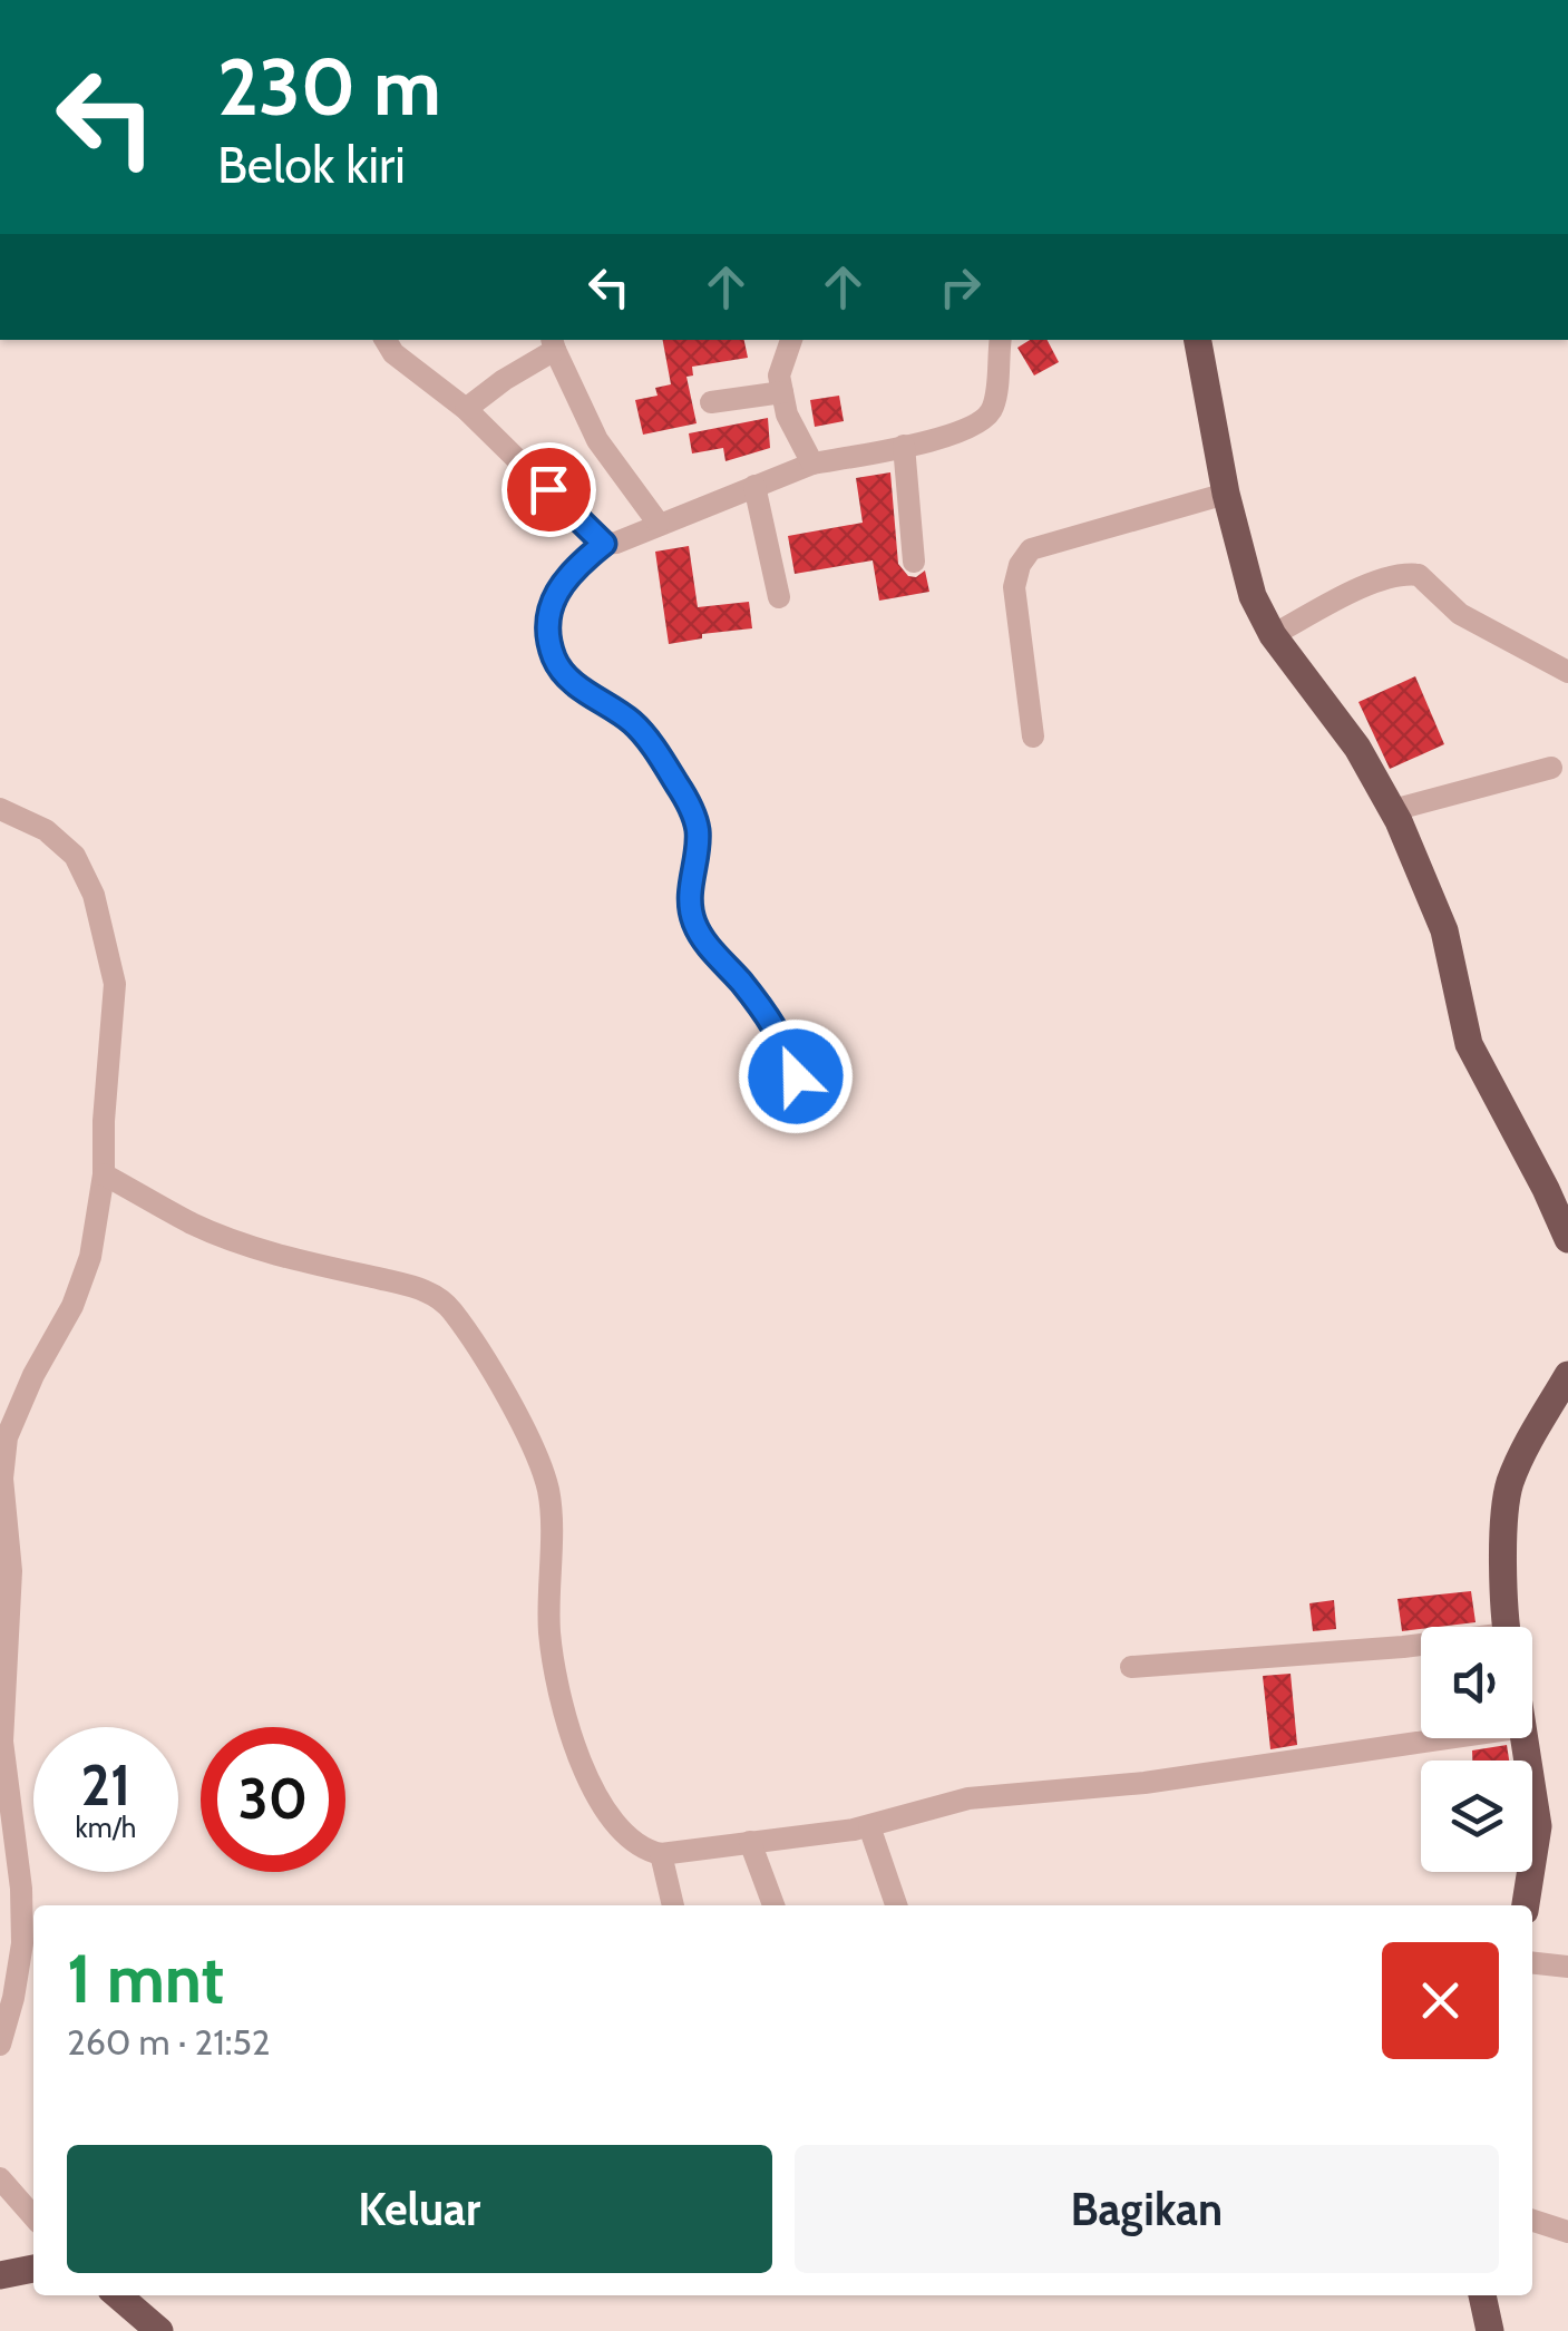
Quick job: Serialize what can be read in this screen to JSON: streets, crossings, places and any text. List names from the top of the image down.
{
  "page": {
    "turn": ["230 m", "Belok kiri"],
    "speed": "21 km/h",
    "limit": "30",
    "heading": ["1 mnt", "260 m · 21:52"],
    "buttons": ["Keluar", "Bagikan"]
  }
}
